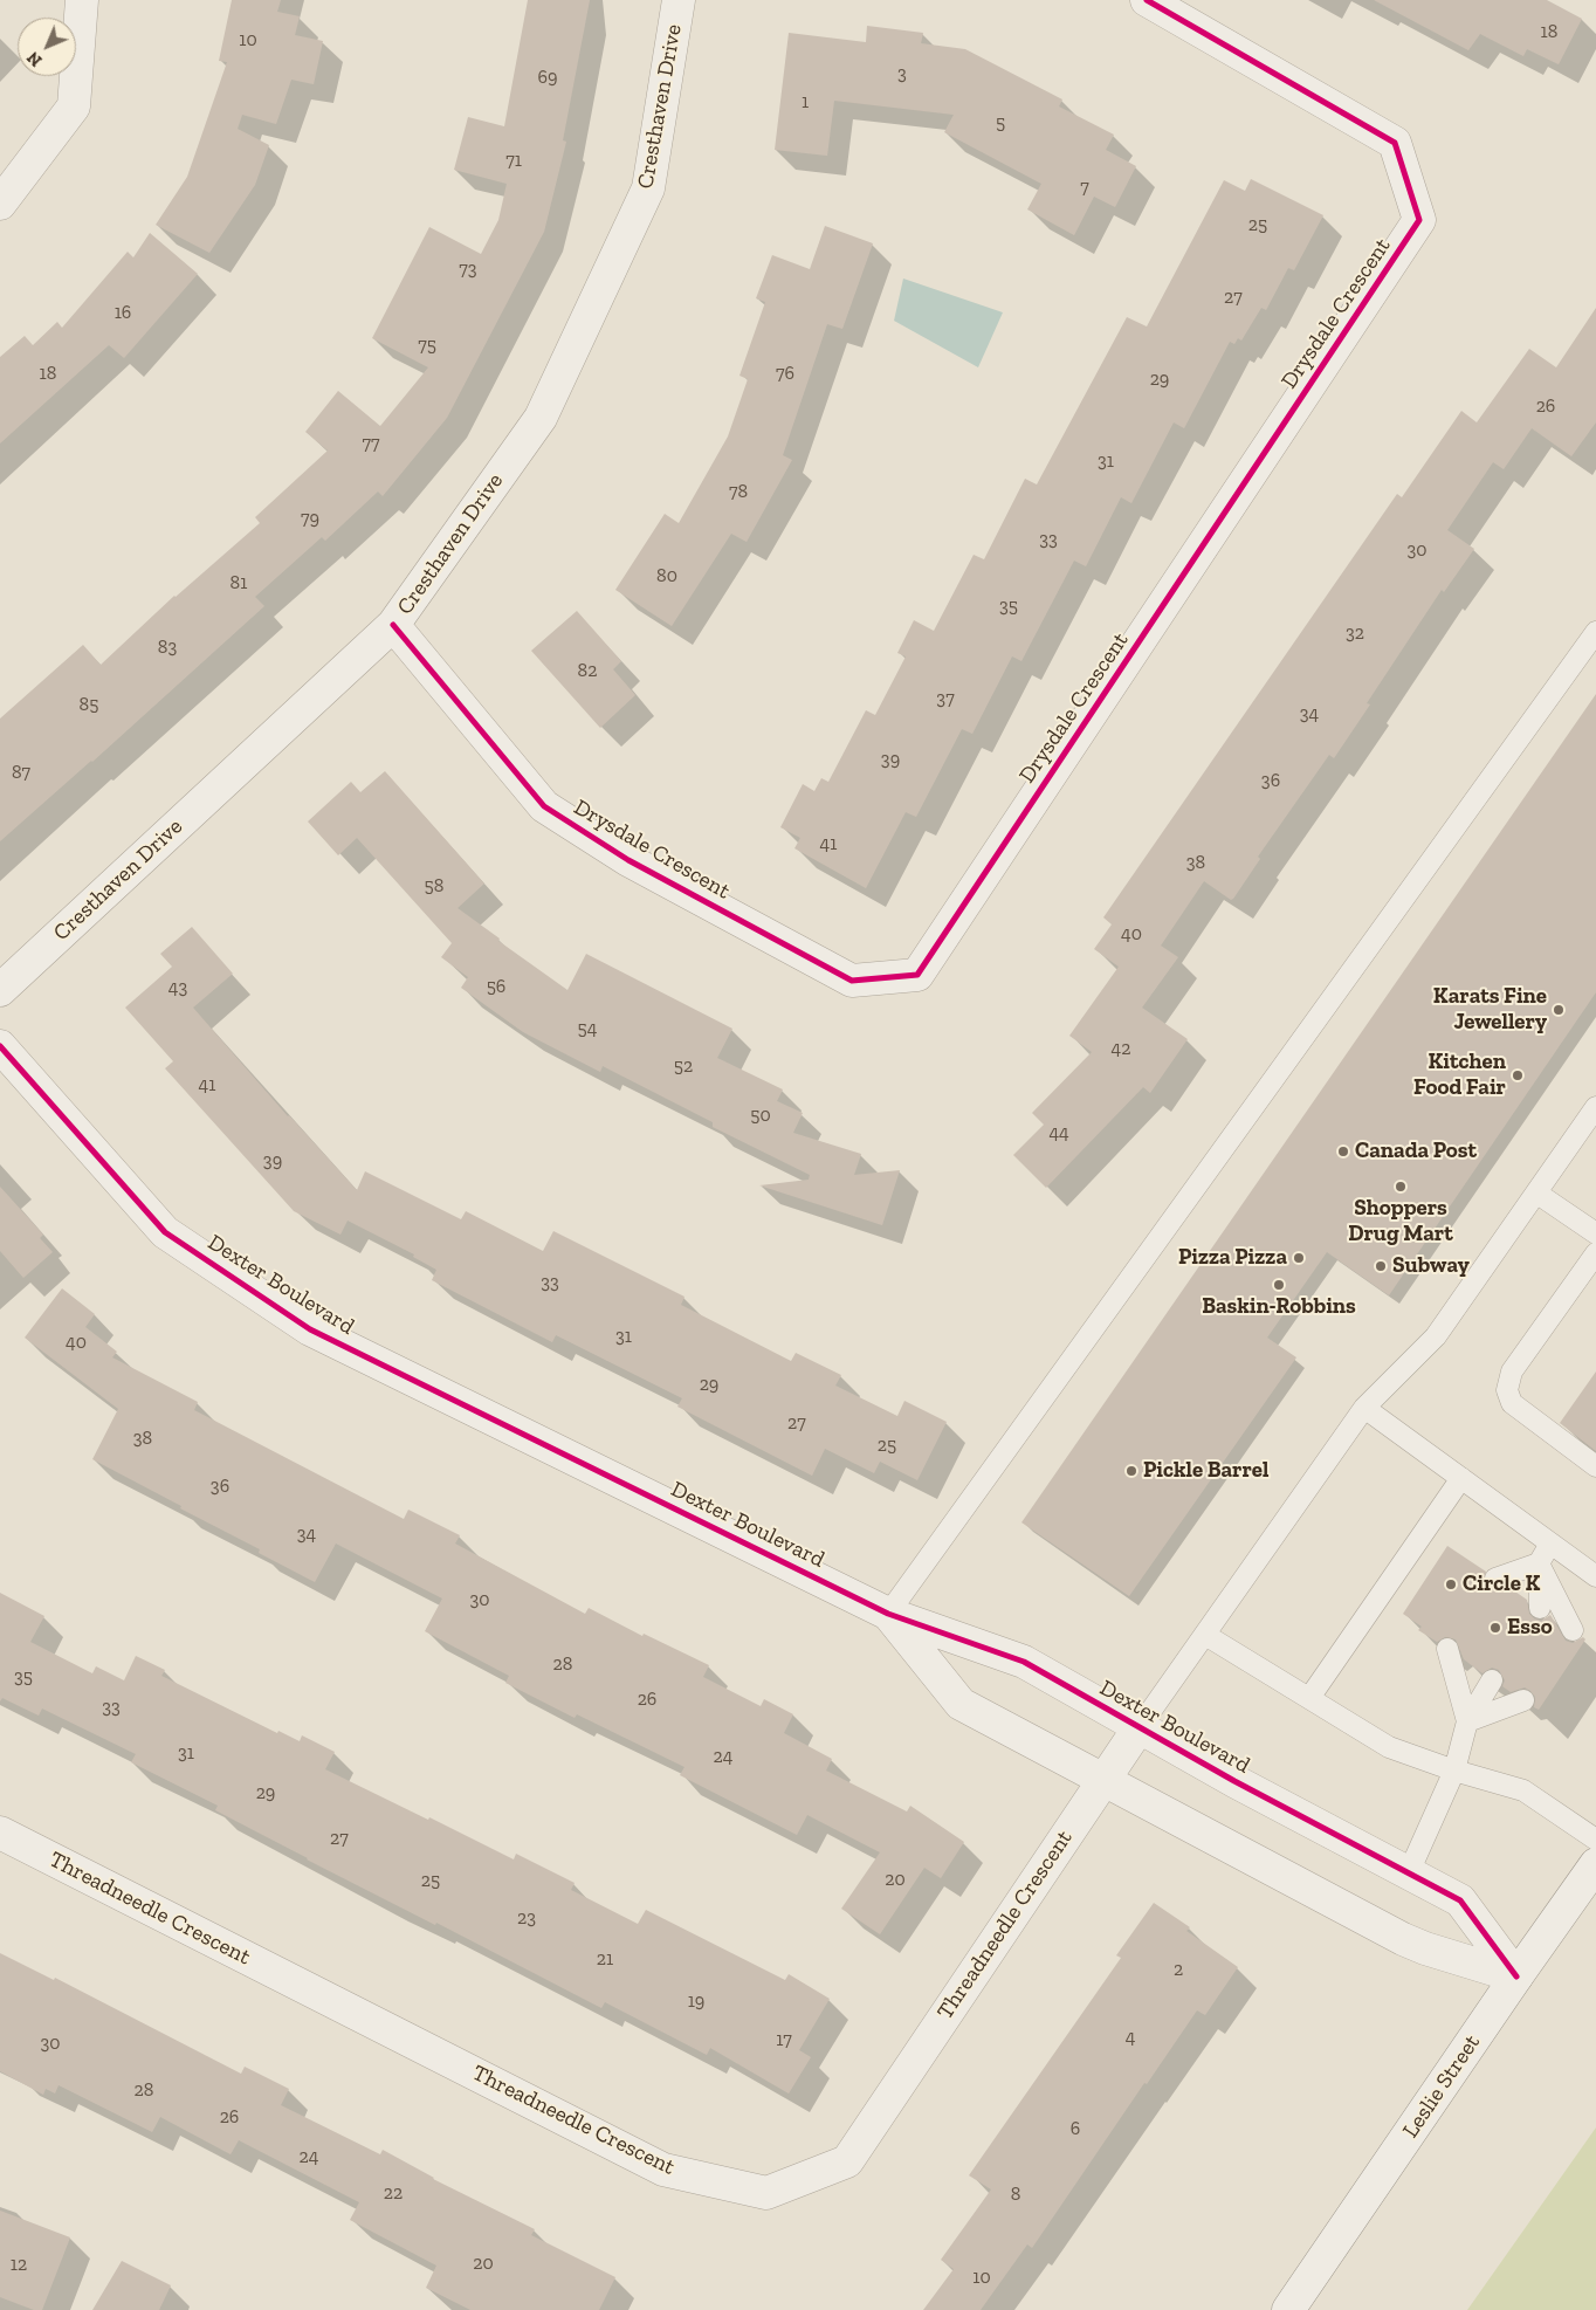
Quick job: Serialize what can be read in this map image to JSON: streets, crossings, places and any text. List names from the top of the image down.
{
  "streets": {
    "street": [
      "Cresthaven Drive",
      "Drysdale Crescent",
      "Dexter Boulevard",
      "Threadneedle Crescent",
      "Leslie Street"
    ]
  },
  "crossings": [
    ["Cresthaven Drive", "Drysdale Crescent"],
    ["Dexter Boulevard", "Threadneedle Crescent"],
    ["Dexter Boulevard", "Leslie Street"]
  ],
  "places": [
    "Karats Fine Jewellery",
    "Kitchen Food Fair",
    "Canada Post",
    "Shoppers Drug Mart",
    "Pizza Pizza",
    "Subway",
    "Baskin-Robbins",
    "Pickle Barrel",
    "Circle K",
    "Esso"
  ],
  "house_numbers": [
    "18",
    "10",
    "3",
    "69",
    "1",
    "5",
    "71",
    "7",
    "25",
    "73",
    "27",
    "16",
    "75",
    "18",
    "76",
    "29",
    "26",
    "77",
    "31",
    "78",
    "79",
    "33",
    "30",
    "80",
    "81",
    "35",
    "32",
    "83",
    "82",
    "37",
    "85",
    "34",
    "39",
    "87",
    "36",
    "41",
    "38",
    "58",
    "40",
    "56",
    "43",
    "54",
    "42",
    "52",
    "41",
    "50",
    "44",
    "39",
    "33",
    "31",
    "40",
    "29",
    "27",
    "38",
    "25",
    "36",
    "34",
    "30",
    "28",
    "35",
    "26",
    "33",
    "31",
    "24",
    "29",
    "27",
    "20",
    "25",
    "23",
    "21",
    "2",
    "19",
    "4",
    "17",
    "30",
    "28",
    "26",
    "6",
    "24",
    "22",
    "8",
    "20",
    "12",
    "10"
  ],
  "north": "bottom left"
}
